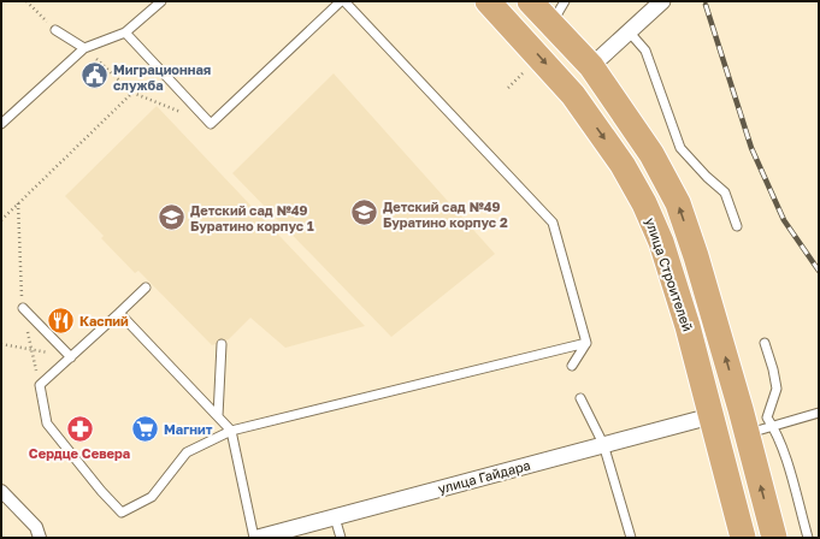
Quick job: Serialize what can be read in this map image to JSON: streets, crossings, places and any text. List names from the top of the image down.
{
  "streets": {
    "main road": ["улица Строителей"],
    "street": ["улица Гайдара"]
  },
  "crossings": [
    ["улица Строителей", "улица Гайдара"]
  ],
  "places": {
    "public building": ["Миграционная служба"],
    "school or university": ["Детский сад №49 Буратино корпус 2", "Детский сад №49 Буратино корпус 1"],
    "restaurant": ["Каспий"],
    "pharmacy": ["Сердце Севера"],
    "supermarket": ["Магнит"]
  }
}
